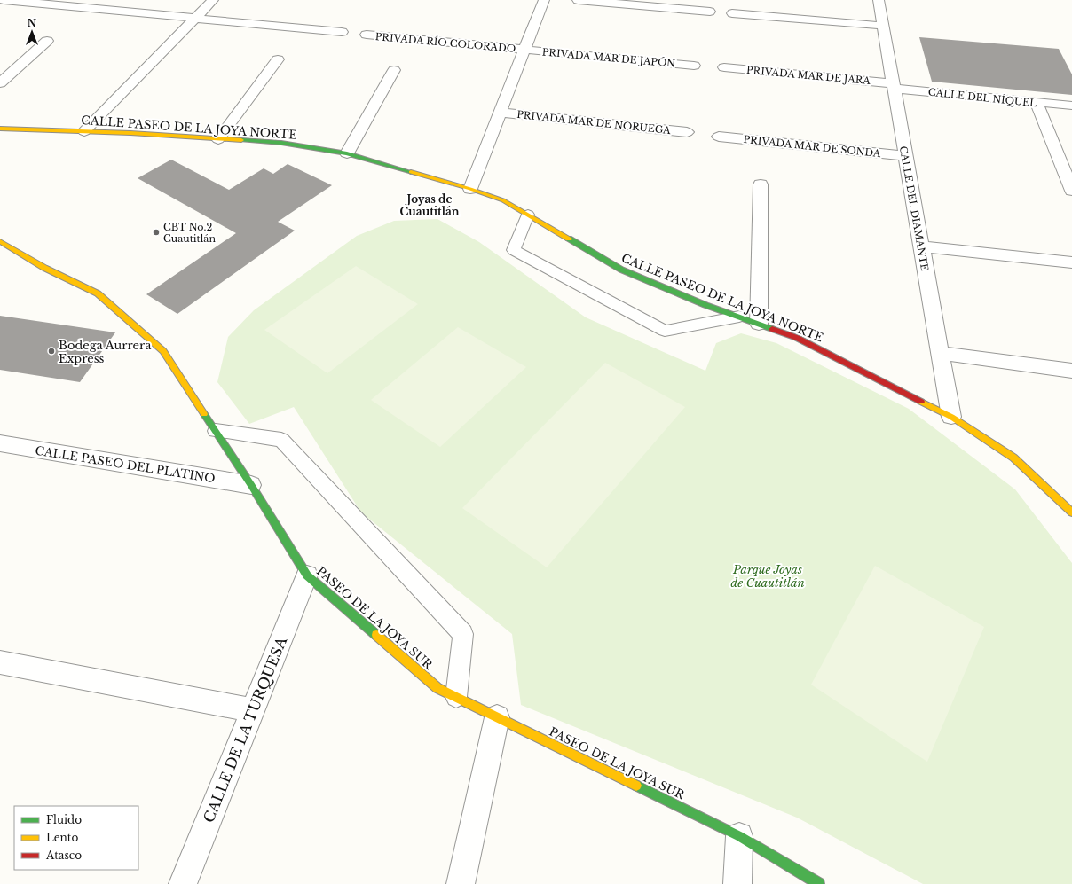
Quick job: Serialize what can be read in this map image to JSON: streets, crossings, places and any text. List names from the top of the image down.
{
  "streets": {
    "street": [
      "PRIVADA RÍO COLORADO",
      "PRIVADA MAR DE JAPÓN",
      "PRIVADA MAR DE JARA",
      "CALLE DEL NÍQUEL",
      "PRIVADA MAR DE NORUEGA",
      "CALLE PASEO DE LA JOYA NORTE",
      "PRIVADA MAR DE SONDA",
      "CALLE DEL DIAMANTE",
      "CALLE PASEO DEL PLATINO",
      "PASEO DE LA JOYA SUR",
      "CALLE DE LA TURQUESA"
    ]
  },
  "crossings": [
    ["PRIVADA RÍO COLORADO", "PRIVADA MAR DE JAPÓN"],
    ["PRIVADA MAR DE JARA", "CALLE DEL NÍQUEL"],
    ["PRIVADA MAR DE JARA", "CALLE DEL DIAMANTE"],
    ["CALLE DEL NÍQUEL", "CALLE DEL DIAMANTE"],
    ["CALLE PASEO DE LA JOYA NORTE", "CALLE DEL DIAMANTE"],
    ["PRIVADA MAR DE SONDA", "CALLE DEL DIAMANTE"],
    ["CALLE PASEO DEL PLATINO", "PASEO DE LA JOYA SUR"],
    ["PASEO DE LA JOYA SUR", "CALLE DE LA TURQUESA"]
  ],
  "districts": ["Joyas de Cuautitlán"],
  "parks": ["Parque Joyas de Cuautitlán"],
  "places": ["CBT No.2 Cuautitlán", "Bodega Aurrera Express"],
  "legend": ["Fluido", "Lento", "Atasco"],
  "north": "top"
}
